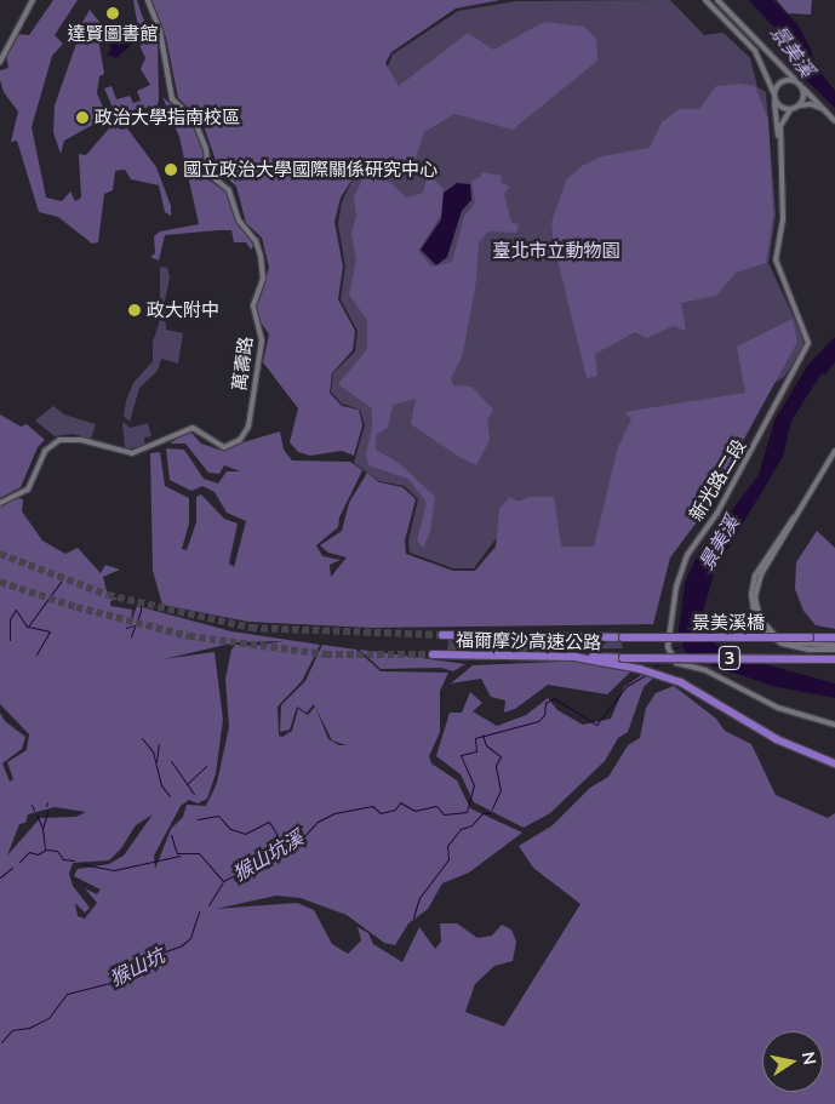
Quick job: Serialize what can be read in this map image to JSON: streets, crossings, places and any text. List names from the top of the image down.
{
  "streets": {
    "highway": ["景美溪橋", "福爾摩沙高速公路", "3"],
    "street": ["萬壽路", "新光路二段"]
  },
  "crossings": [
    ["景美溪橋", "福爾摩沙高速公路"]
  ],
  "water": ["景美溪", "猴山坑溪", "猴山坑"],
  "parks": ["臺北市立動物園"],
  "places": [
    "達賢圖書館",
    "政治大學指南校區",
    "國立政治大學國際關係研究中心",
    "政大附中"
  ],
  "north": "right"
}
